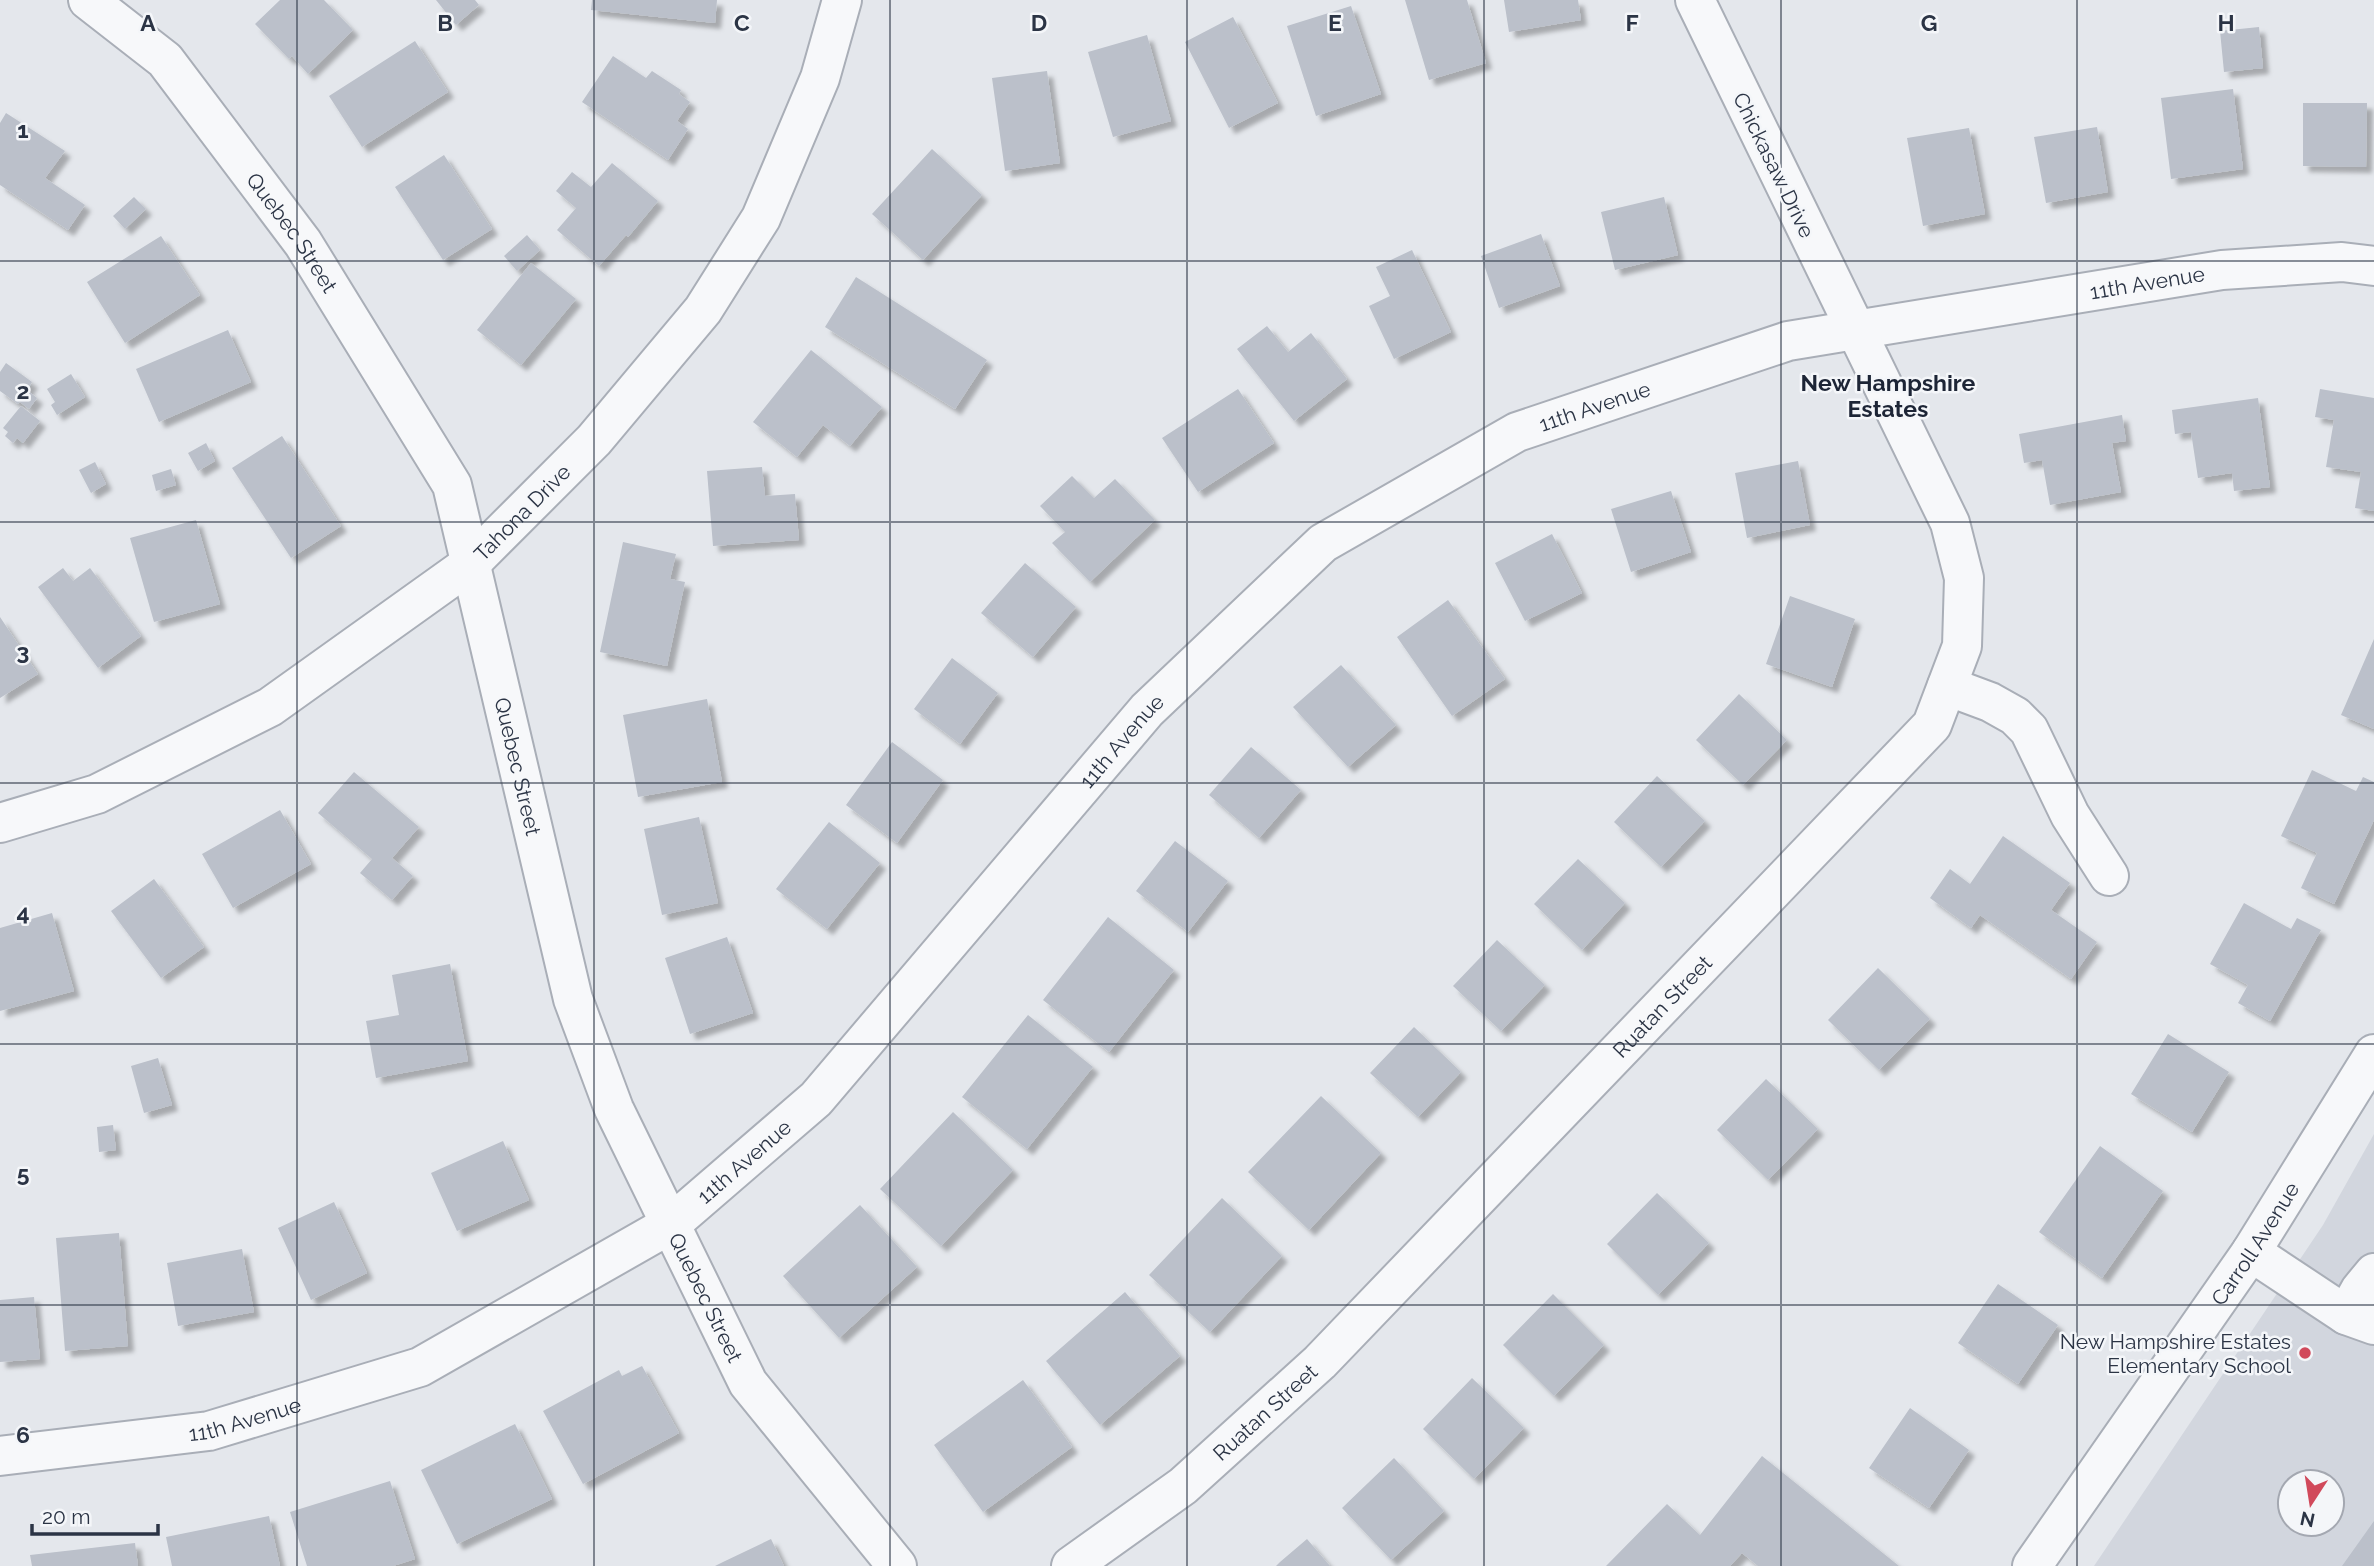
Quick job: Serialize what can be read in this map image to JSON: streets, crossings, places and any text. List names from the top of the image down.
{
  "streets": {
    "street": [
      "Chickasaw Drive",
      "Quebec Street",
      "11th Avenue",
      "Tahona Drive",
      "Ruatan Street",
      "Carroll Avenue"
    ]
  },
  "crossings": [
    ["Chickasaw Drive", "11th Avenue"],
    ["Chickasaw Drive", "Ruatan Street"],
    ["Quebec Street", "11th Avenue"],
    ["Quebec Street", "Tahona Drive"],
    ["11th Avenue", "Ruatan Street"]
  ],
  "districts": ["New Hampshire Estates"],
  "places": ["New Hampshire Estates Elementary School"],
  "scale_bar": "20 m",
  "north": "bottom",
  "grid": {
    "columns": [
      "A",
      "B",
      "C",
      "D",
      "E",
      "F",
      "G",
      "H"
    ],
    "rows": [
      "1",
      "2",
      "3",
      "4",
      "5",
      "6"
    ]
  }
}
